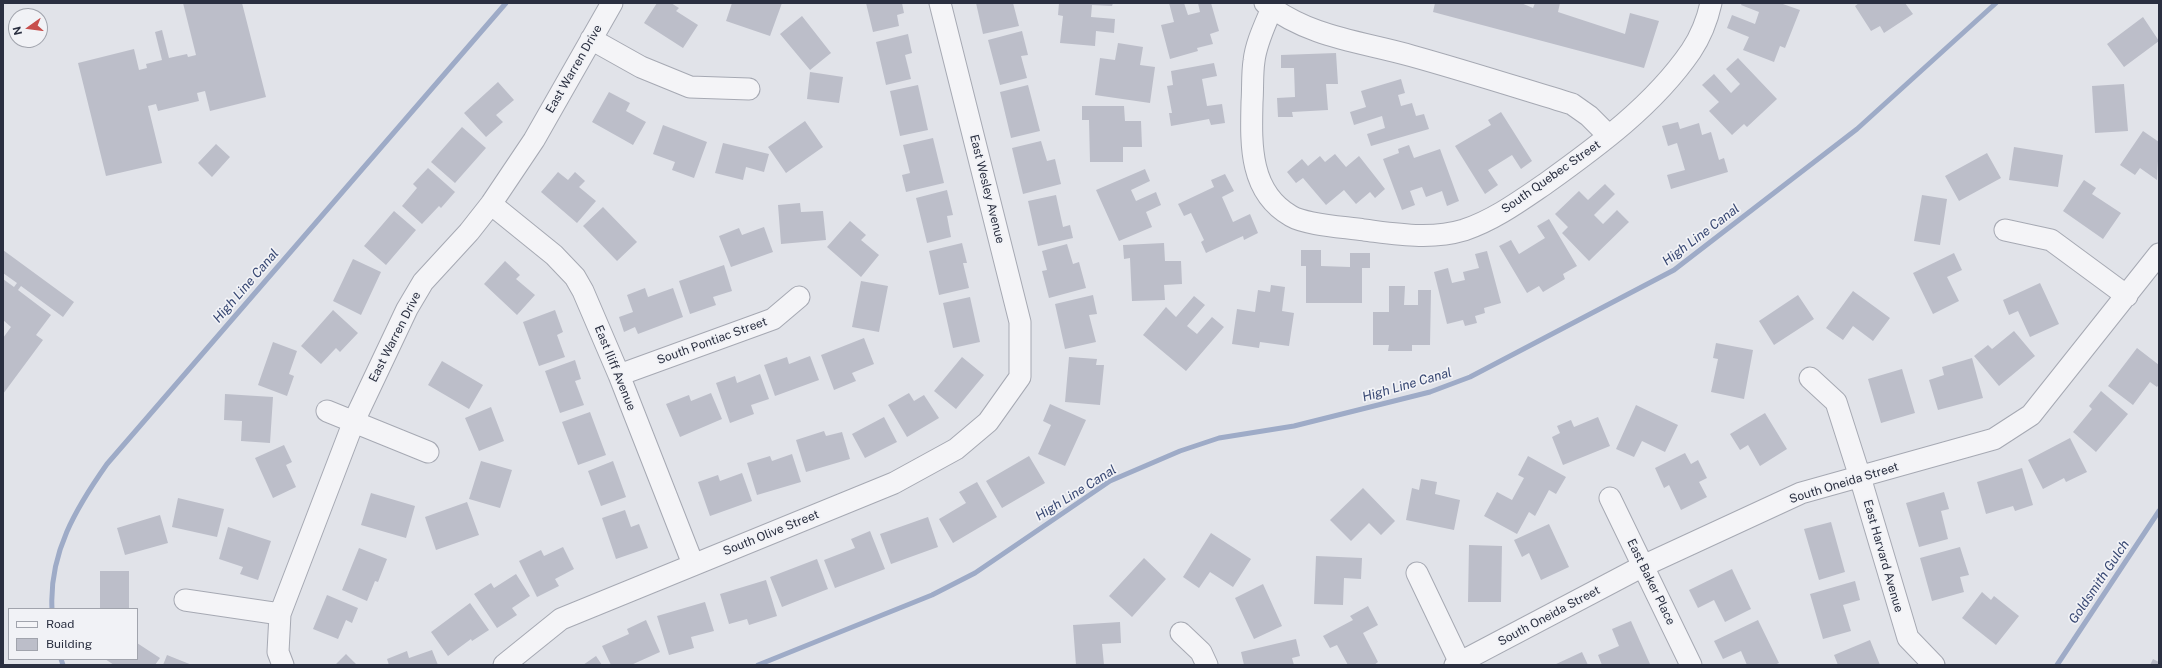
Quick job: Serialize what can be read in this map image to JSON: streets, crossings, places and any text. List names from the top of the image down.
{
  "streets": {
    "street": [
      "East Warren Drive",
      "South Quebec Street",
      "East Wesley Avenue",
      "South Pontiac Street",
      "East Iliff Avenue",
      "South Oneida Street",
      "South Olive Street",
      "East Harvard Avenue",
      "East Baker Place"
    ]
  },
  "crossings": [
    ["East Warren Drive", "East Iliff Avenue"],
    ["East Wesley Avenue", "South Olive Street"],
    ["South Pontiac Street", "East Iliff Avenue"],
    ["East Iliff Avenue", "South Olive Street"],
    ["South Oneida Street", "East Harvard Avenue"],
    ["South Oneida Street", "East Baker Place"]
  ],
  "water": ["High Line Canal", "Goldsmith Gulch"],
  "legend": ["Road", "Building"],
  "north": "left"
}
